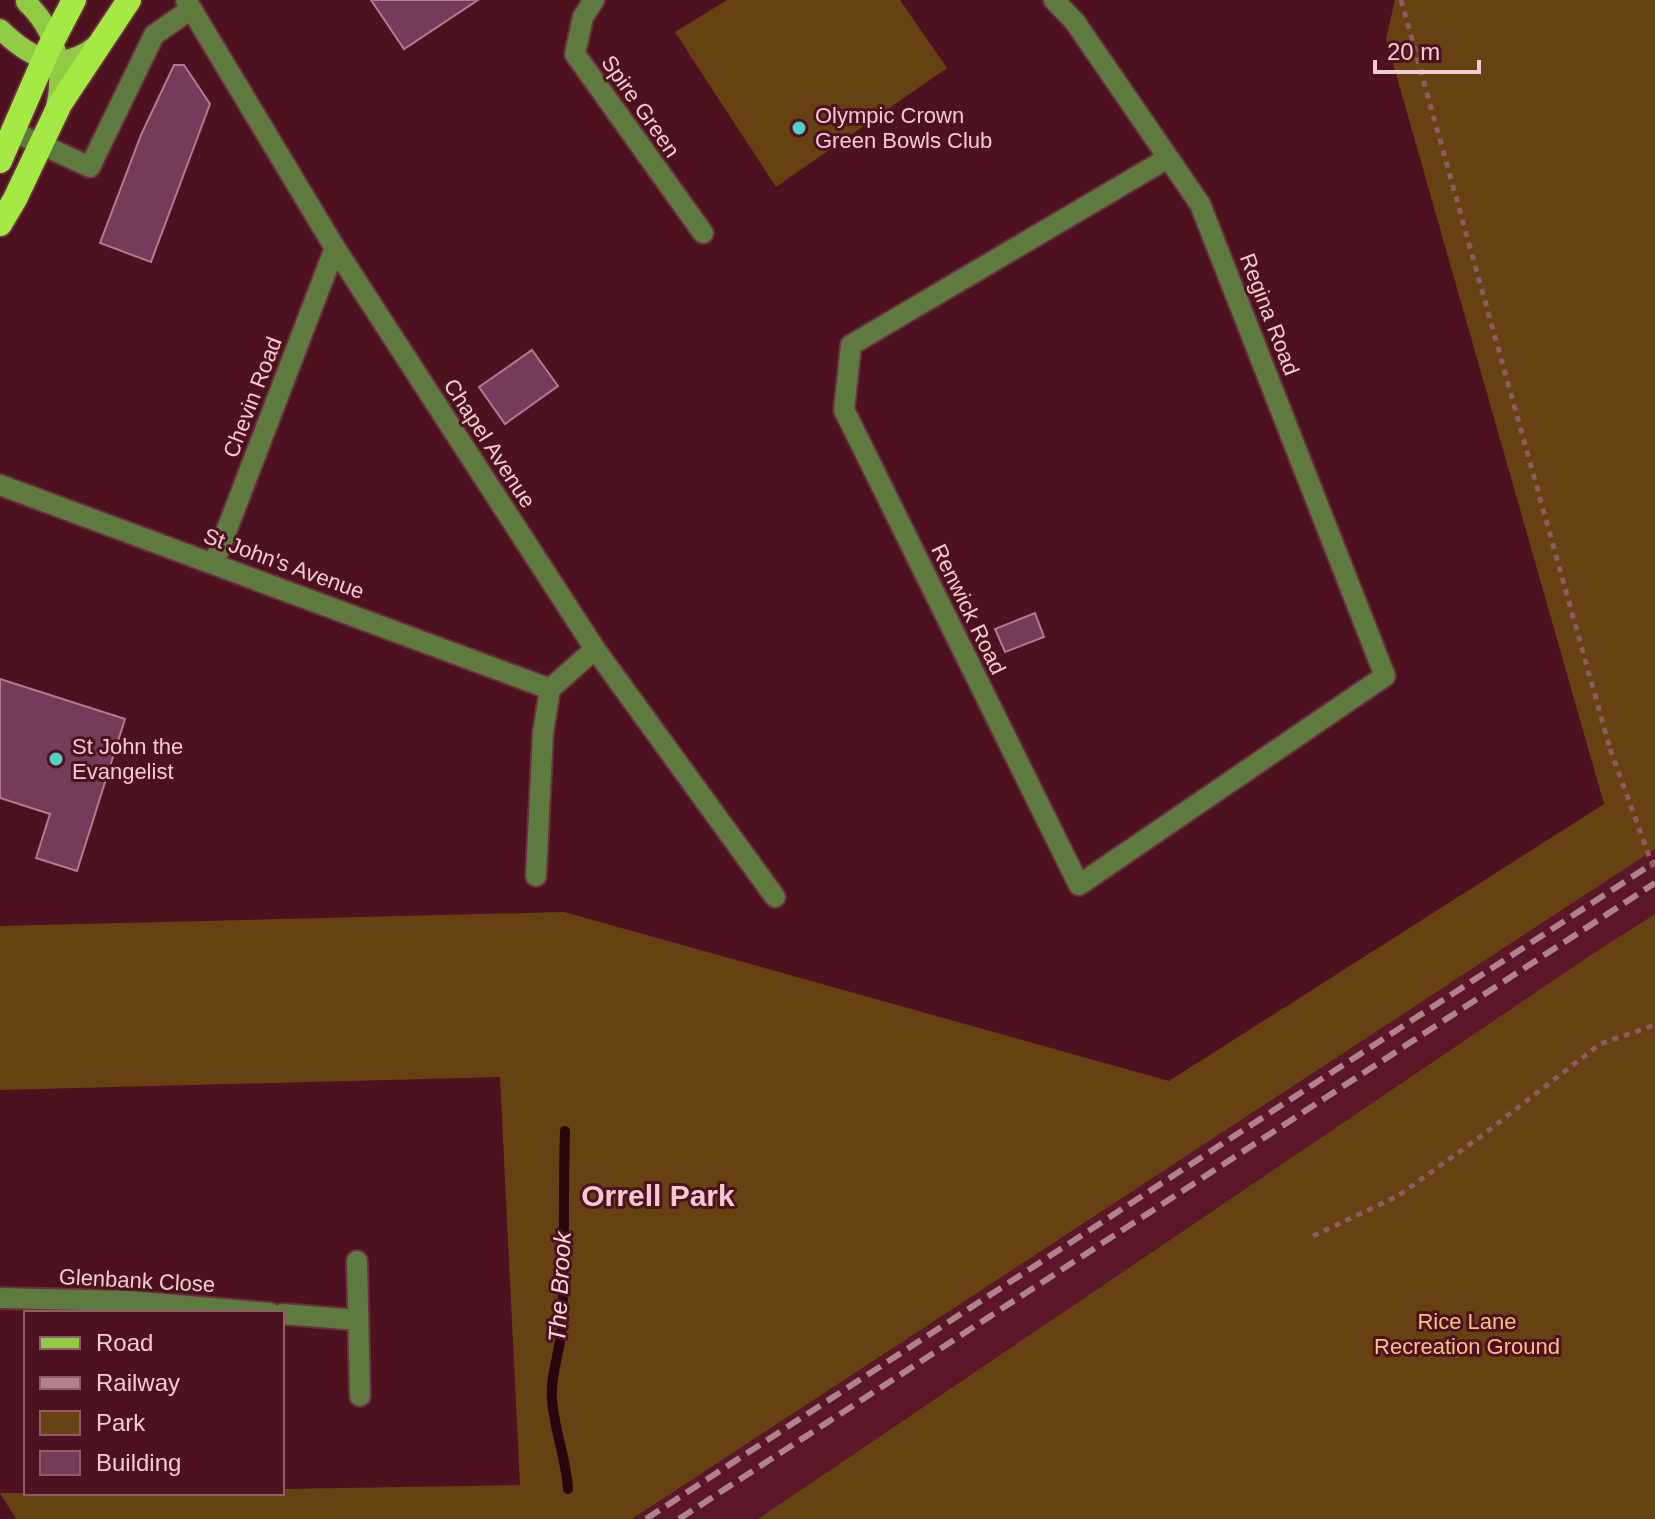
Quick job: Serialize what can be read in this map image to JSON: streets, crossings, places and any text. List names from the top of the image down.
{
  "streets": {
    "street": [
      "Spire Green",
      "Regina Road",
      "Chevin Road",
      "Chapel Avenue",
      "St John's Avenue",
      "Renwick Road",
      "Glenbank Close"
    ]
  },
  "crossings": [
    ["Regina Road", "Renwick Road"],
    ["Chevin Road", "Chapel Avenue"],
    ["Chevin Road", "St John's Avenue"]
  ],
  "districts": ["Orrell Park"],
  "water": ["The Brook"],
  "parks": ["Rice Lane Recreation Ground"],
  "places": ["Olympic Crown Green Bowls Club", "St John the Evangelist"],
  "legend": [
    "Road",
    "Railway",
    "Park",
    "Building"
  ],
  "scale_bar": "20 m"
}
